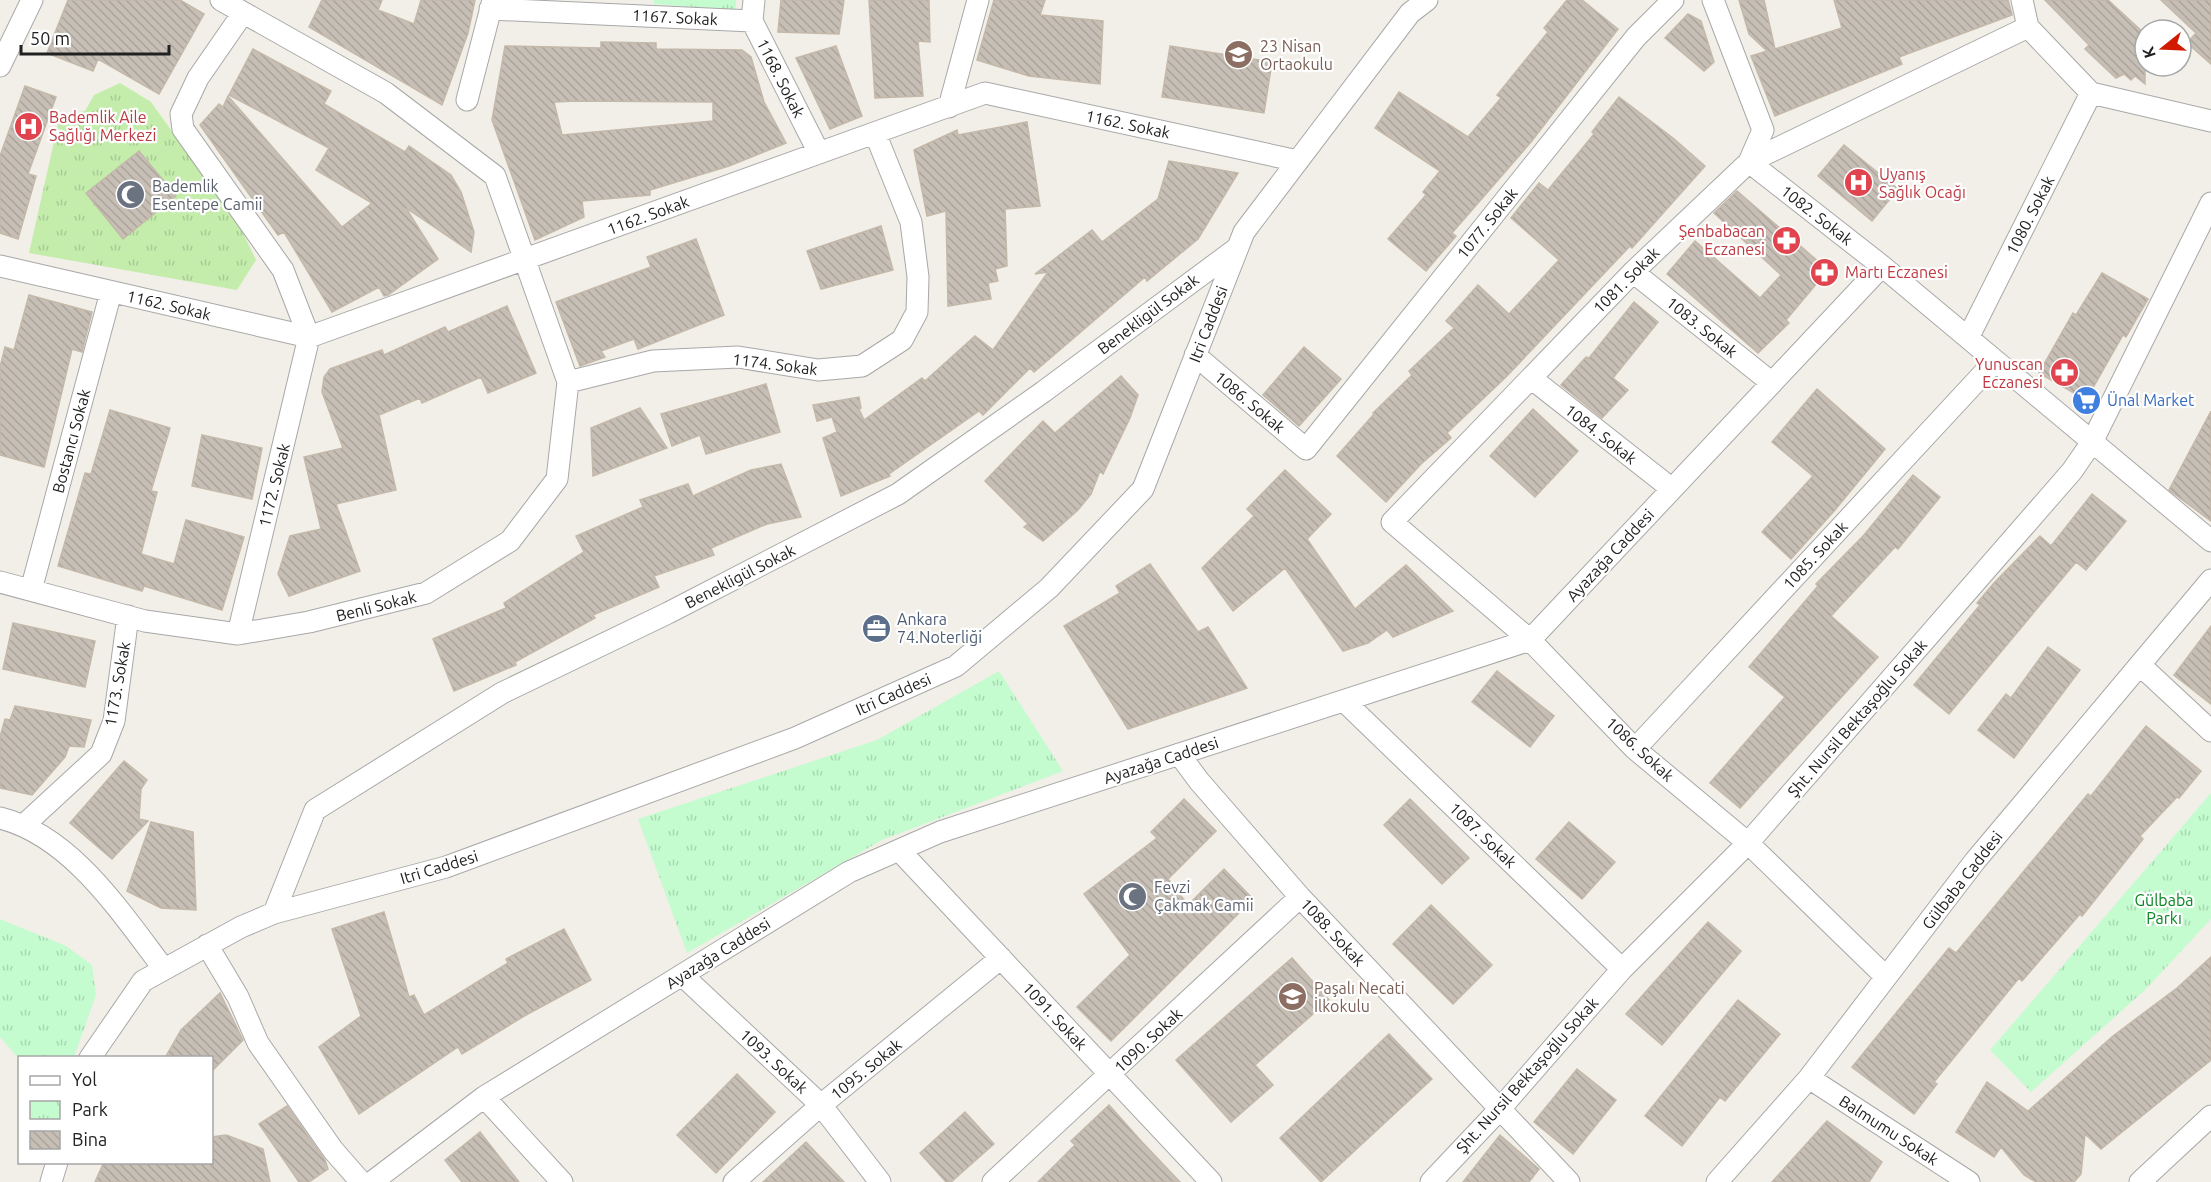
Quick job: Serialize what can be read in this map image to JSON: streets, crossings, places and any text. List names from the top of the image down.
{
  "streets": {
    "street": [
      "1167. Sokak",
      "1168. Sokak",
      "1162. Sokak",
      "1082. Sokak",
      "1080. Sokak",
      "1077. Sokak",
      "1081. Sokak",
      "Benekligül Sokak",
      "Itri Caddesi",
      "1083. Sokak",
      "1174. Sokak",
      "1086. Sokak",
      "1084. Sokak",
      "Bostancı Sokak",
      "1172. Sokak",
      "Ayazağa Caddesi",
      "1085. Sokak",
      "Benli Sokak",
      "1173. Sokak",
      "Şht. Nursil Bektaşoğlu Sokak",
      "1087. Sokak",
      "Gülbaba Caddesi",
      "1088. Sokak",
      "1091. Sokak",
      "1090. Sokak",
      "1093. Sokak",
      "1095. Sokak",
      "Balmumu Sokak"
    ]
  },
  "crossings": [
    ["1167. Sokak", "1168. Sokak"],
    ["1168. Sokak", "1162. Sokak"],
    ["1162. Sokak", "Itri Caddesi"],
    ["1162. Sokak", "1174. Sokak"],
    ["1162. Sokak", "Bostancı Sokak"],
    ["1162. Sokak", "1172. Sokak"],
    ["1162. Sokak", "Benli Sokak"],
    ["1082. Sokak", "1080. Sokak"],
    ["1082. Sokak", "1081. Sokak"],
    ["1082. Sokak", "Ayazağa Caddesi"],
    ["1082. Sokak", "1085. Sokak"],
    ["1082. Sokak", "Şht. Nursil Bektaşoğlu Sokak"],
    ["1077. Sokak", "1086. Sokak"],
    ["1081. Sokak", "1083. Sokak"],
    ["1081. Sokak", "1086. Sokak"],
    ["1081. Sokak", "1084. Sokak"],
    ["Benekligül Sokak", "Itri Caddesi"],
    ["Itri Caddesi", "1086. Sokak"],
    ["1083. Sokak", "Ayazağa Caddesi"],
    ["1174. Sokak", "Benli Sokak"],
    ["1086. Sokak", "Ayazağa Caddesi"],
    ["1086. Sokak", "1085. Sokak"],
    ["1086. Sokak", "Şht. Nursil Bektaşoğlu Sokak"],
    ["1086. Sokak", "Gülbaba Caddesi"],
    ["1084. Sokak", "Ayazağa Caddesi"],
    ["Bostancı Sokak", "Benli Sokak"],
    ["1172. Sokak", "Benli Sokak"],
    ["Ayazağa Caddesi", "1087. Sokak"],
    ["Ayazağa Caddesi", "1088. Sokak"],
    ["Ayazağa Caddesi", "1091. Sokak"],
    ["Ayazağa Caddesi", "1093. Sokak"],
    ["Benli Sokak", "1173. Sokak"],
    ["Şht. Nursil Bektaşoğlu Sokak", "1087. Sokak"],
    ["Şht. Nursil Bektaşoğlu Sokak", "1088. Sokak"],
    ["Gülbaba Caddesi", "Balmumu Sokak"],
    ["1088. Sokak", "1090. Sokak"],
    ["1091. Sokak", "1090. Sokak"],
    ["1091. Sokak", "1095. Sokak"],
    ["1093. Sokak", "1095. Sokak"]
  ],
  "parks": ["Gülbaba Parkı"],
  "places": {
    "school or university": ["23 Nisan Ortaokulu", "Paşalı Necati İlkokulu"],
    "hospital": ["Bademlik Aile Sağlığı Merkezi", "Uyanış Sağlık Ocağı"],
    "mosque": ["Bademlik Esentepe Camii", "Fevzi Çakmak Camii"],
    "pharmacy": ["Şenbabacan Eczanesi", "Martı Eczanesi", "Yunuscan Eczanesi"],
    "supermarket": ["Ünal Market"],
    "office": ["Ankara 74.Noterliği"]
  },
  "legend": ["Yol", "Park", "Bina"],
  "scale_bar": "50 m",
  "north": "left"
}
